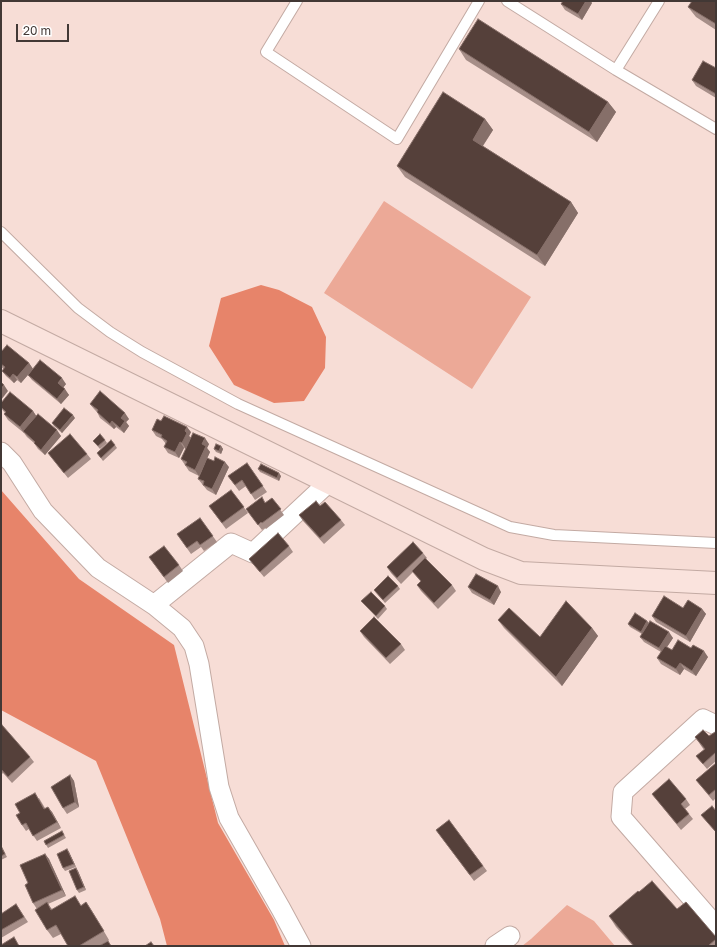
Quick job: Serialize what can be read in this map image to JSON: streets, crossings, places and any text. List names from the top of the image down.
{
  "scale_bar": "20 m"
}
